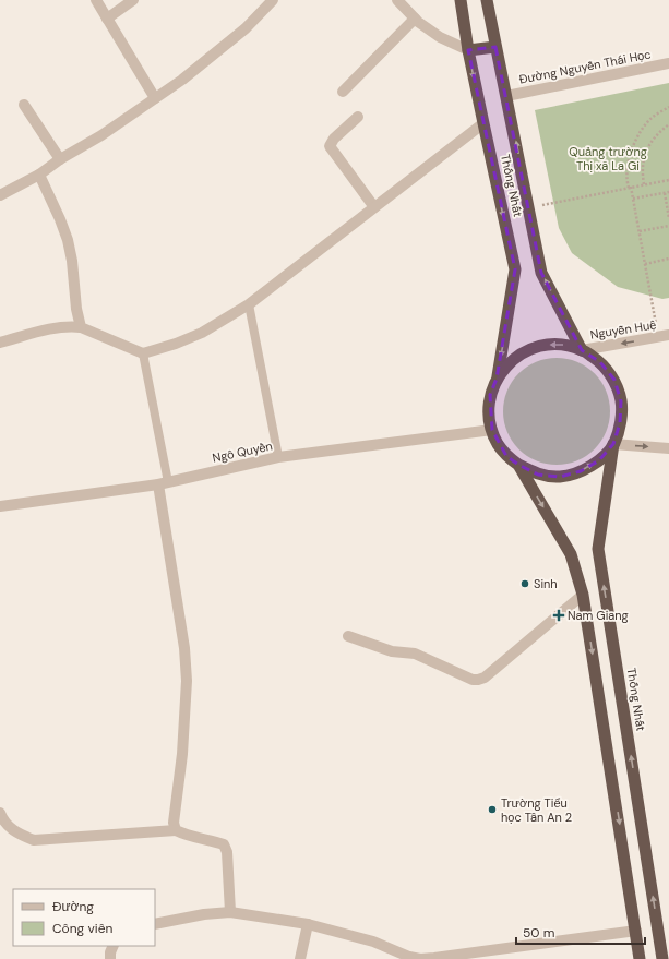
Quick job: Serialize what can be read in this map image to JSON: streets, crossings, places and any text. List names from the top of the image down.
{
  "streets": {
    "highway": ["Thống Nhất"],
    "street": ["Đường Nguyễn Thái Học", "Nguyễn Huệ", "Ngô Quyền"]
  },
  "crossings": [
    ["Đường Nguyễn Thái Học", "Thống Nhất"],
    ["Thống Nhất", "Nguyễn Huệ"],
    ["Thống Nhất", "Ngô Quyền"],
    ["Nguyễn Huệ", "Ngô Quyền"]
  ],
  "one_way": ["Nguyễn Huệ"],
  "parks": ["Quảng trường Thị xã La Gi"],
  "places": {
    "other": ["Sinh", "Trường Tiểu học Tân An 2"],
    "health": ["Nam Giang"]
  },
  "legend": ["Đường", "Công viên"],
  "scale_bar": "50 m"
}
